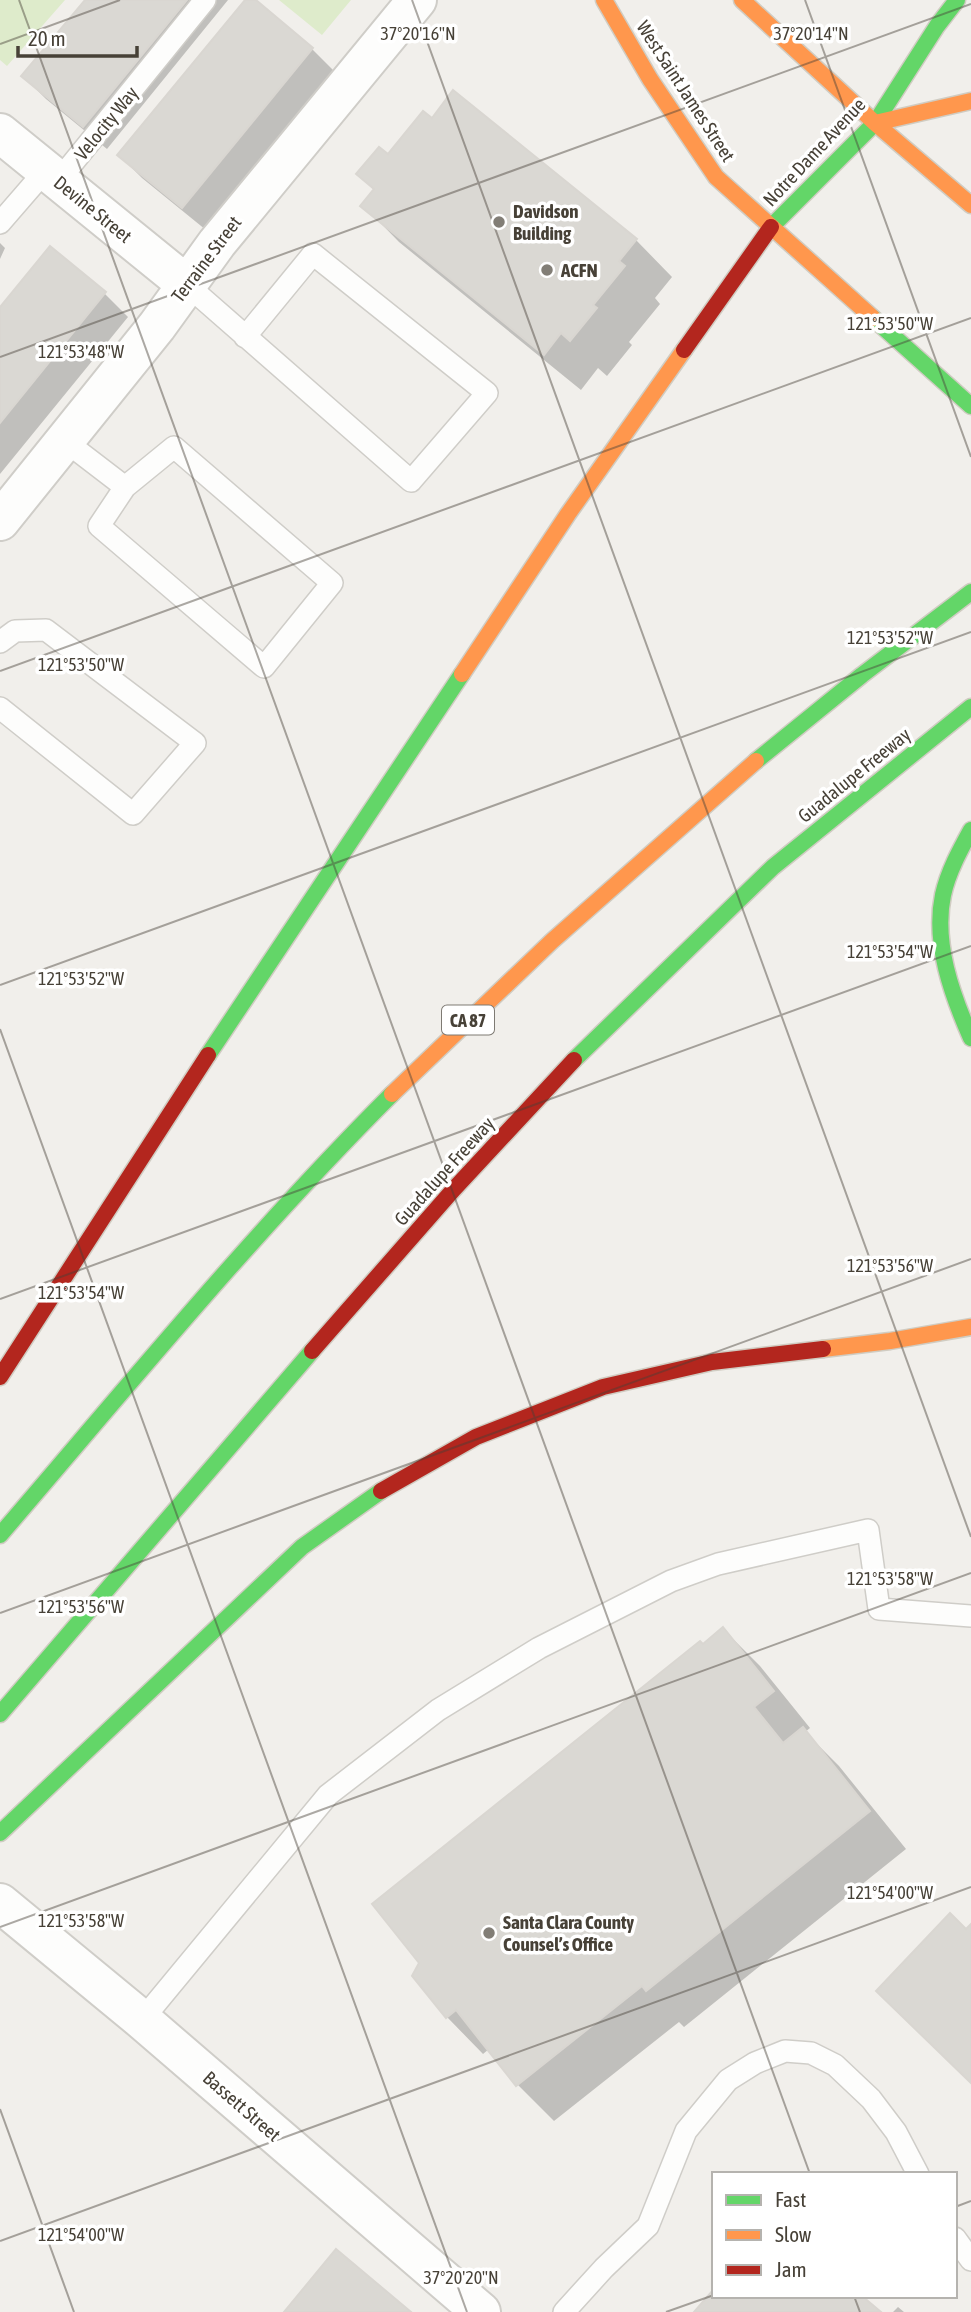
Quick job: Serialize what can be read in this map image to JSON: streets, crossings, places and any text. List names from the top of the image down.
{
  "streets": {
    "main road": [
      "West Saint James Street",
      "Notre Dame Avenue",
      "Guadalupe Freeway",
      "CA 87"
    ],
    "street": ["Devine Street", "Terraine Street", "Bassett Street"],
    "lane": ["Velocity Way"]
  },
  "crossings": [
    ["West Saint James Street", "Notre Dame Avenue"],
    ["Velocity Way", "Devine Street"],
    ["Devine Street", "Terraine Street"]
  ],
  "places": ["Davidson Building", "ACFN", "Santa Clara County Counsel’s Office"],
  "legend": ["Fast", "Slow", "Jam"],
  "scale_bar": "20 m",
  "coordinates": [
    "37°20'16\"N",
    "37°20'14\"N",
    "121°53'50\"W",
    "121°53'48\"W",
    "121°53'52\"W",
    "121°53'54\"W",
    "121°53'56\"W",
    "121°53'58\"W",
    "121°54'00\"W",
    "37°20'20\"N"
  ]
}
